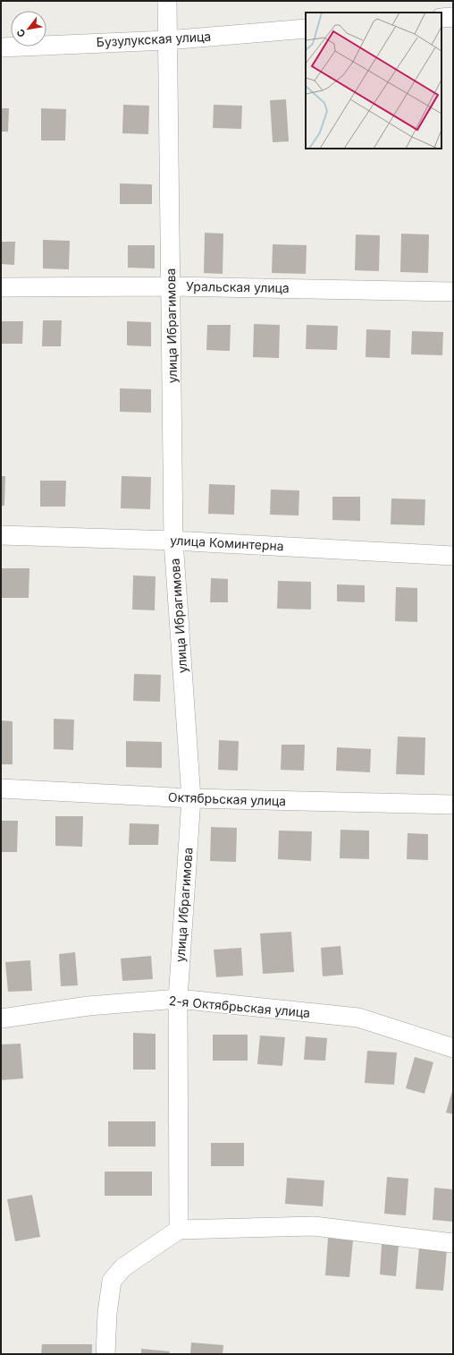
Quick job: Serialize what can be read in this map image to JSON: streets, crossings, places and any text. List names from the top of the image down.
{
  "streets": {
    "street": [
      "Бузулукская улица",
      "Уральская улица",
      "улица Ибрагимова",
      "улица Коминтерна",
      "Октябрьская улица",
      "2-я Октябрьская улица"
    ]
  },
  "crossings": [
    ["Бузулукская улица", "улица Ибрагимова"],
    ["Уральская улица", "улица Ибрагимова"],
    ["улица Ибрагимова", "улица Коминтерна"],
    ["улица Ибрагимова", "Октябрьская улица"],
    ["улица Ибрагимова", "2-я Октябрьская улица"]
  ],
  "north": "bottom left"
}
